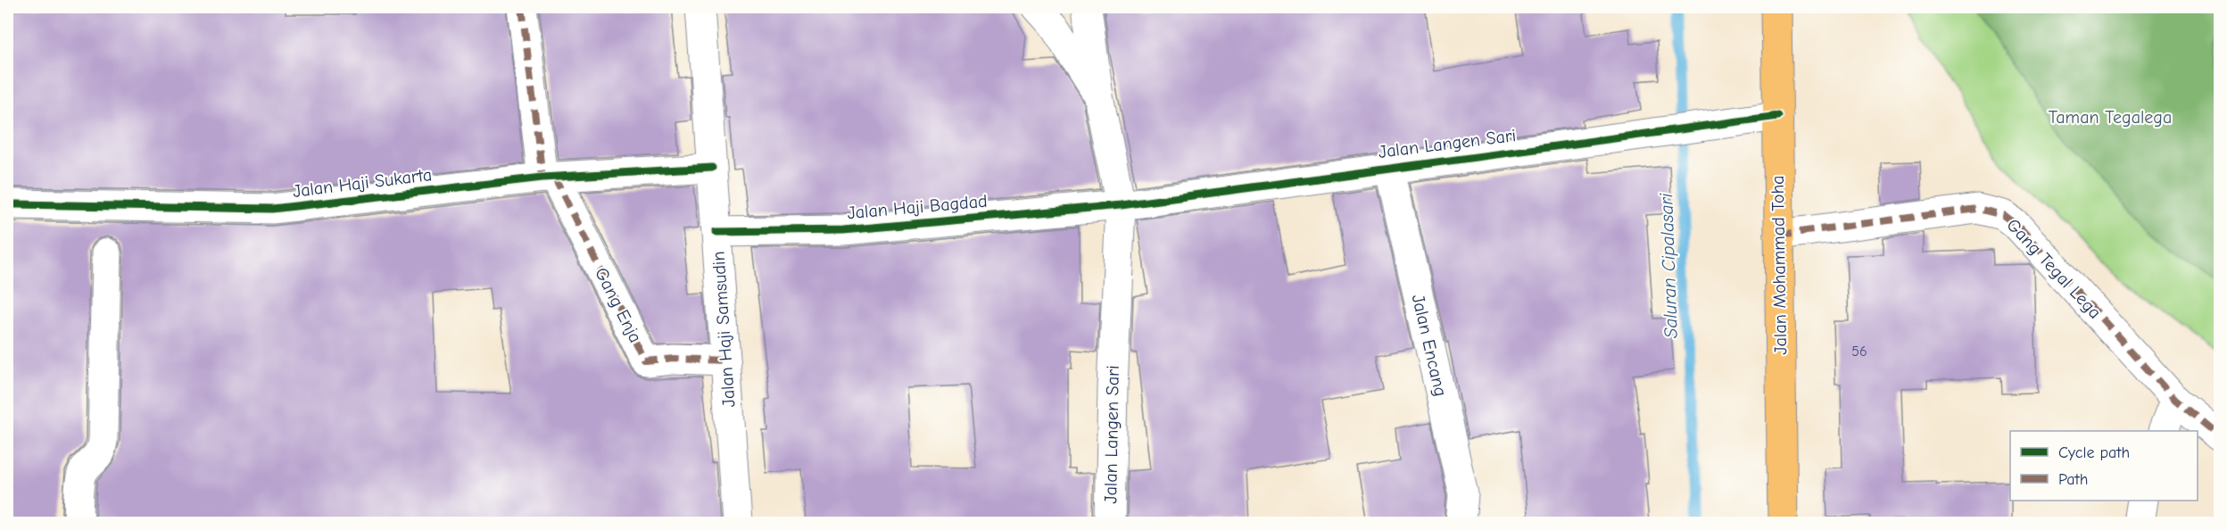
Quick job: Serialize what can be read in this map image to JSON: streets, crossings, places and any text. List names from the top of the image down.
{
  "streets": {
    "main road": ["Jalan Mohammad Toha"],
    "street": [
      "Jalan Langen Sari",
      "Jalan Haji Sukarta",
      "Jalan Haji Bagdad",
      "Gang Tegal Lega",
      "Gang Enja",
      "Jalan Haji Samsudin",
      "Jalan Encang"
    ]
  },
  "crossings": [
    ["Jalan Langen Sari", "Jalan Haji Bagdad"],
    ["Jalan Langen Sari", "Jalan Mohammad Toha"],
    ["Jalan Langen Sari", "Jalan Encang"],
    ["Jalan Haji Sukarta", "Gang Enja"],
    ["Jalan Haji Sukarta", "Jalan Haji Samsudin"],
    ["Jalan Haji Bagdad", "Jalan Haji Samsudin"],
    ["Jalan Mohammad Toha", "Gang Tegal Lega"],
    ["Gang Enja", "Jalan Haji Samsudin"]
  ],
  "water": ["Saluran Cipalasari"],
  "parks": ["Taman Tegalega"],
  "house_numbers": ["56"],
  "legend": ["Cycle path", "Path"]
}
